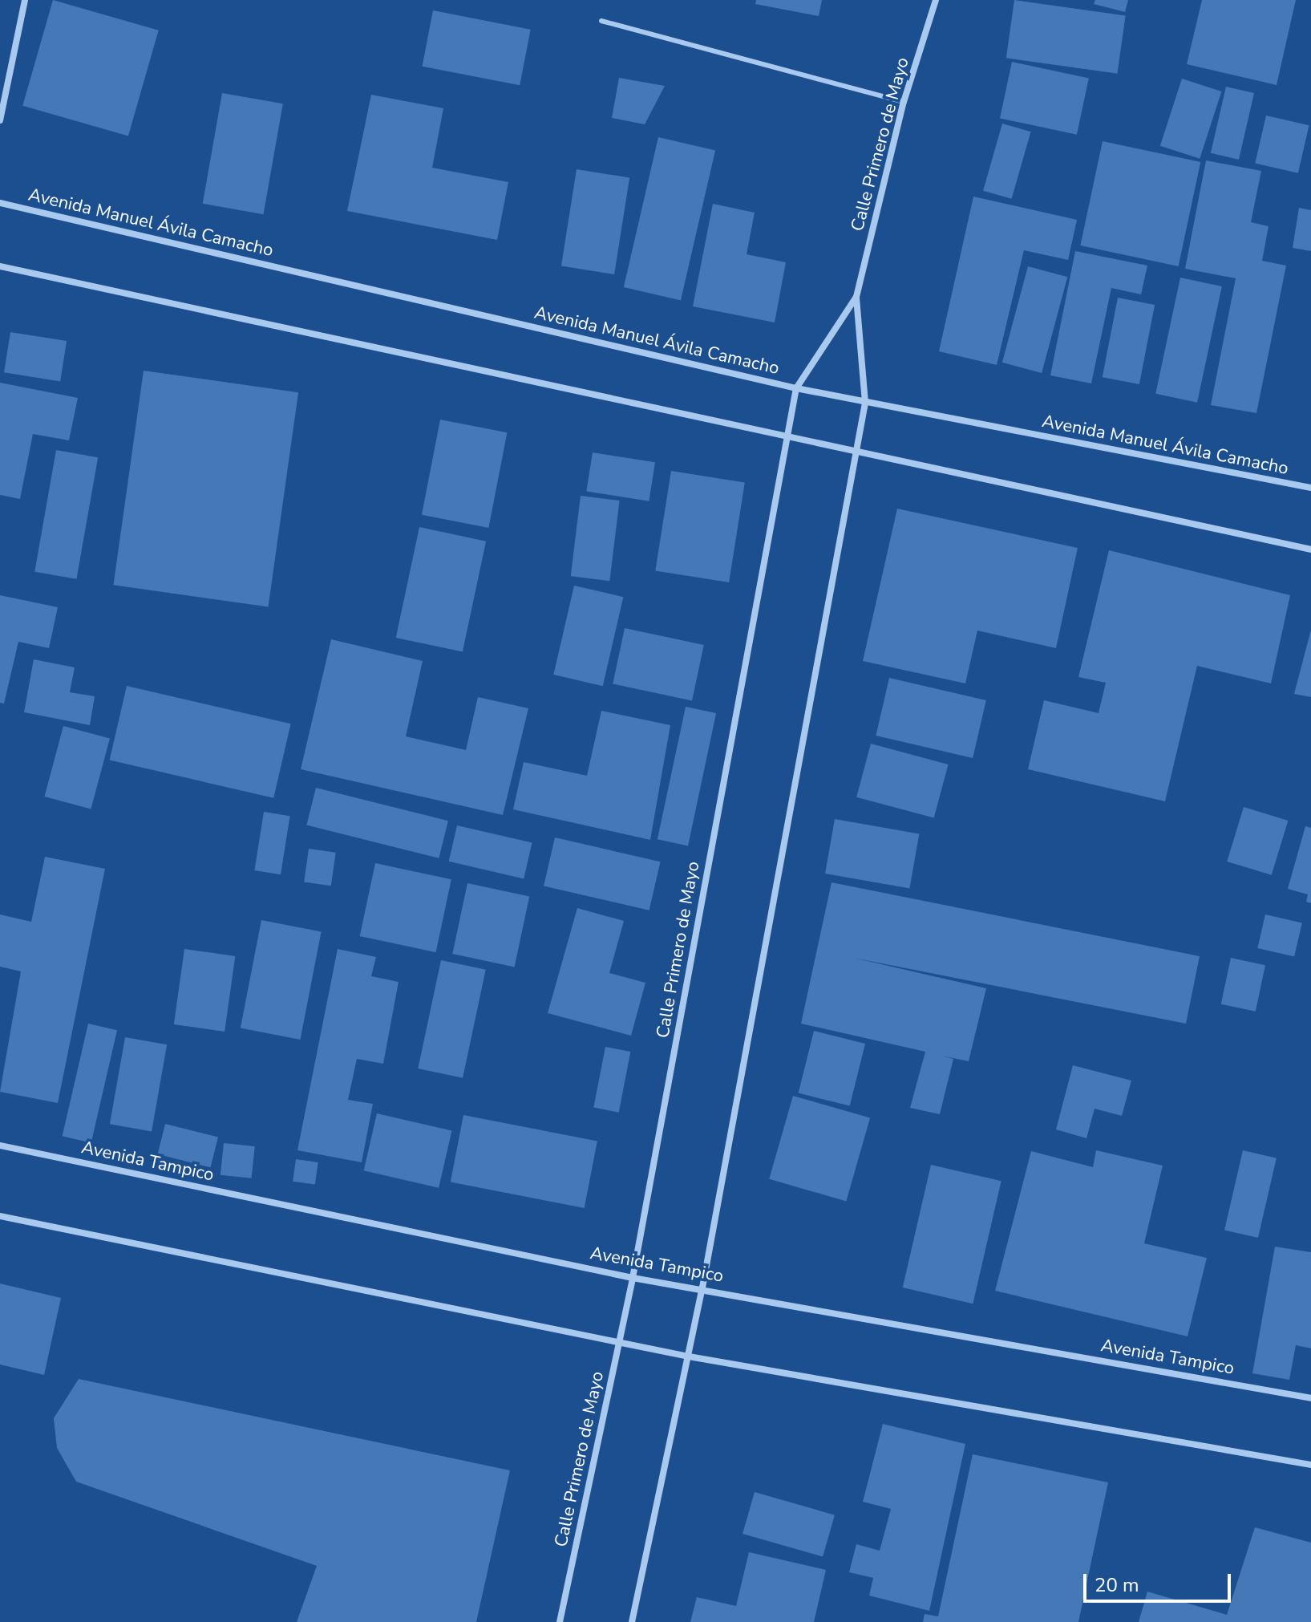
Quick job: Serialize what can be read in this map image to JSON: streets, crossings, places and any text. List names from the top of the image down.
{
  "streets": {
    "street": ["Calle Primero de Mayo", "Avenida Manuel Ávila Camacho", "Avenida Tampico"]
  },
  "crossings": [
    ["Calle Primero de Mayo", "Avenida Manuel Ávila Camacho"],
    ["Calle Primero de Mayo", "Avenida Tampico"]
  ],
  "scale_bar": "20 m"
}
